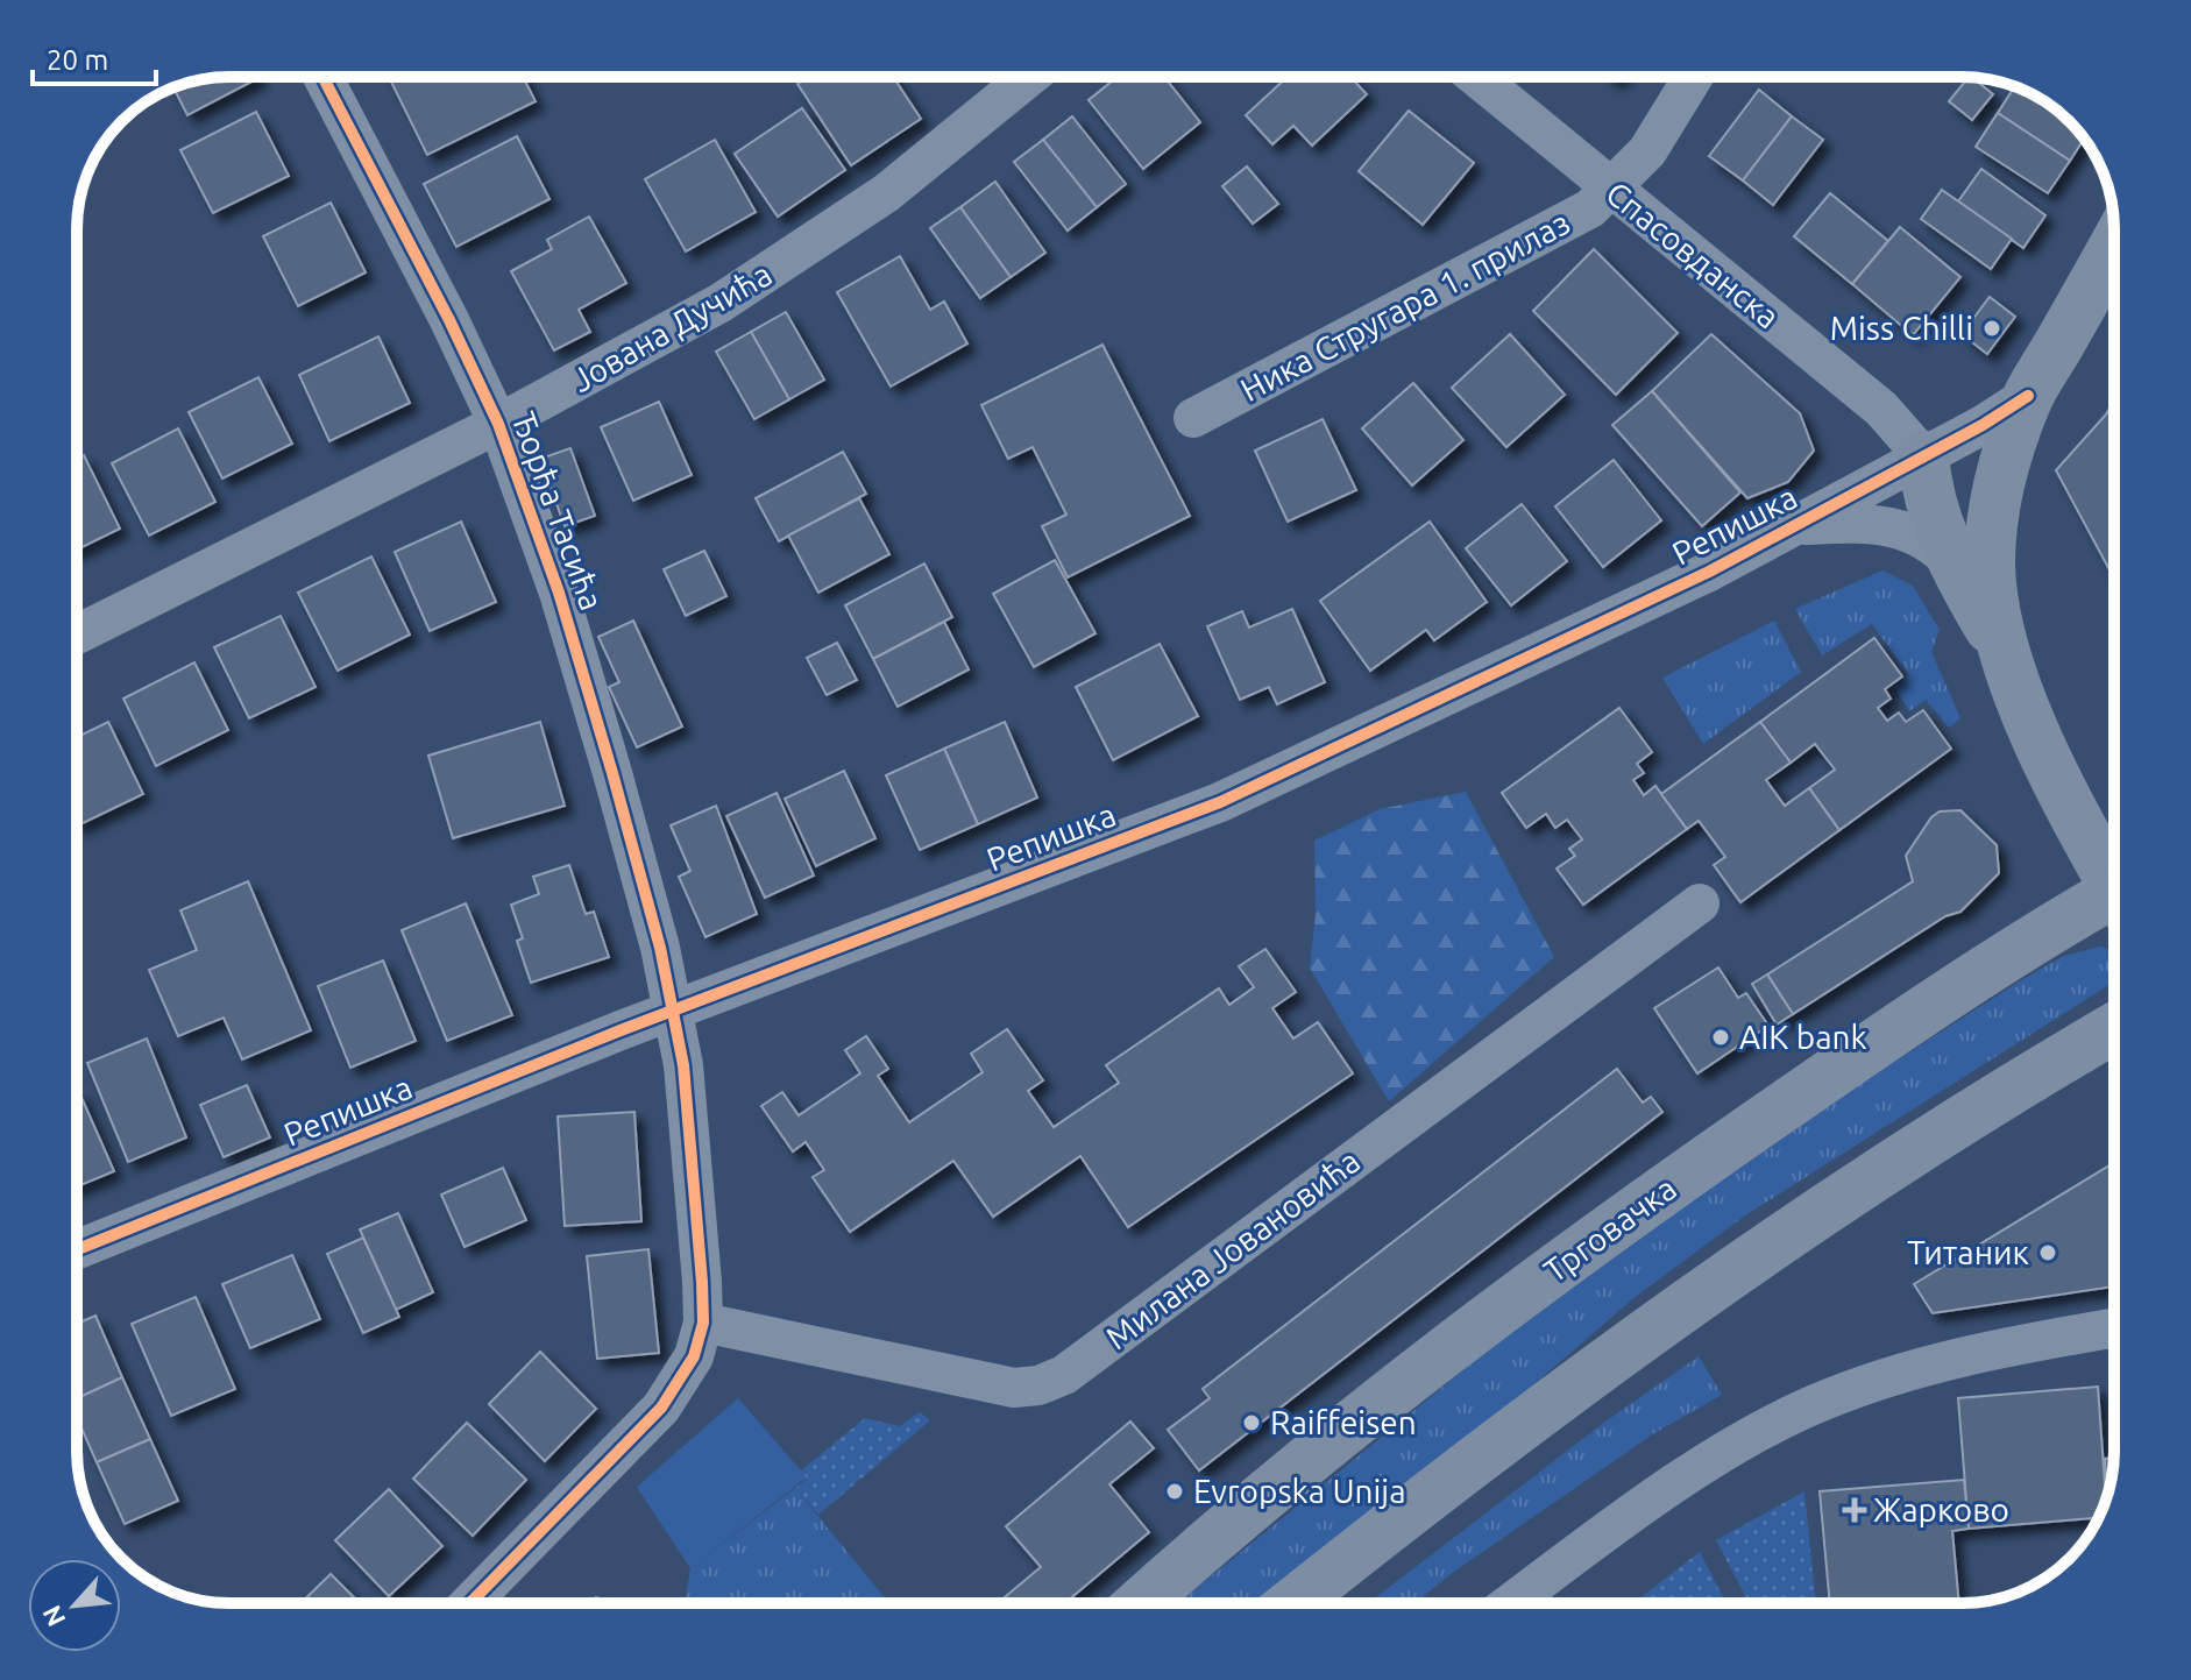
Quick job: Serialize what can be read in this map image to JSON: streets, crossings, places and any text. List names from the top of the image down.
{
  "streets": {
    "main road": ["Трговачка"],
    "street": [
      "Спасовданска",
      "Ника Стругара 1. прилаз",
      "Јована Дучића",
      "Ђорђа Тасића",
      "Репишка",
      "Милана Јовановића"
    ]
  },
  "crossings": [
    ["Спасовданска", "Ника Стругара 1. прилаз"],
    ["Спасовданска", "Репишка"],
    ["Јована Дучића", "Ђорђа Тасића"],
    ["Ђорђа Тасића", "Репишка"]
  ],
  "places": {
    "other": [
      "Miss Chilli",
      "AIK bank",
      "Титаник",
      "Raiffeisen",
      "Evropska Unija"
    ],
    "health": ["Жарково"]
  },
  "scale_bar": "20 m",
  "north": "bottom left"
}
